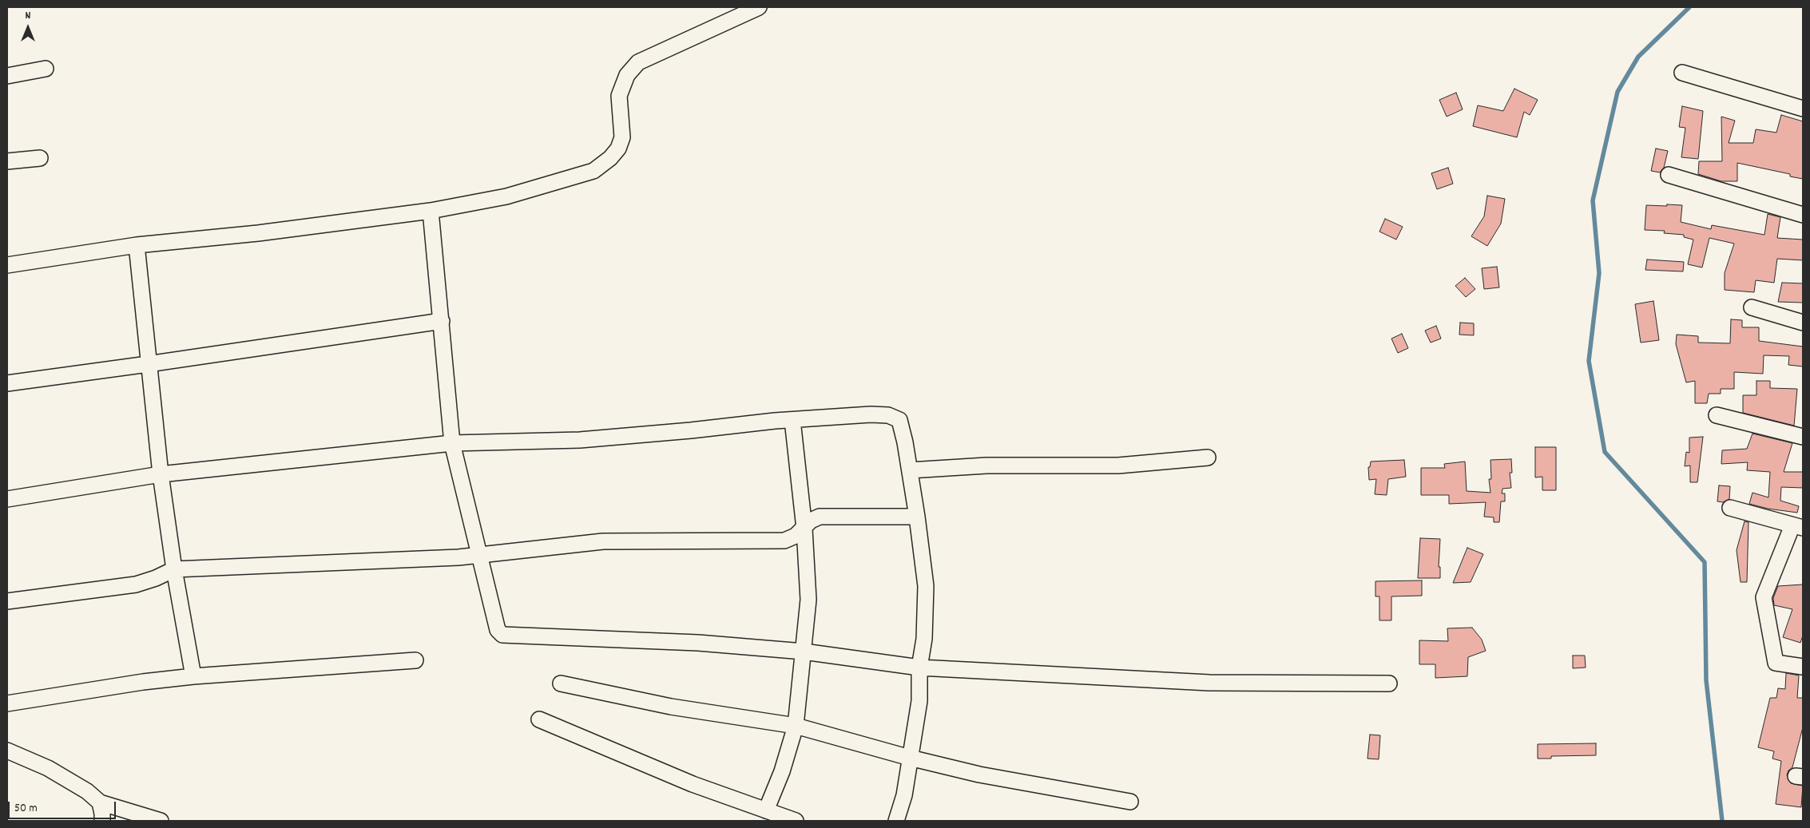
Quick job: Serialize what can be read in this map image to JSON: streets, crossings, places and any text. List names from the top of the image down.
{
  "scale_bar": "50 m",
  "north": "top"
}
